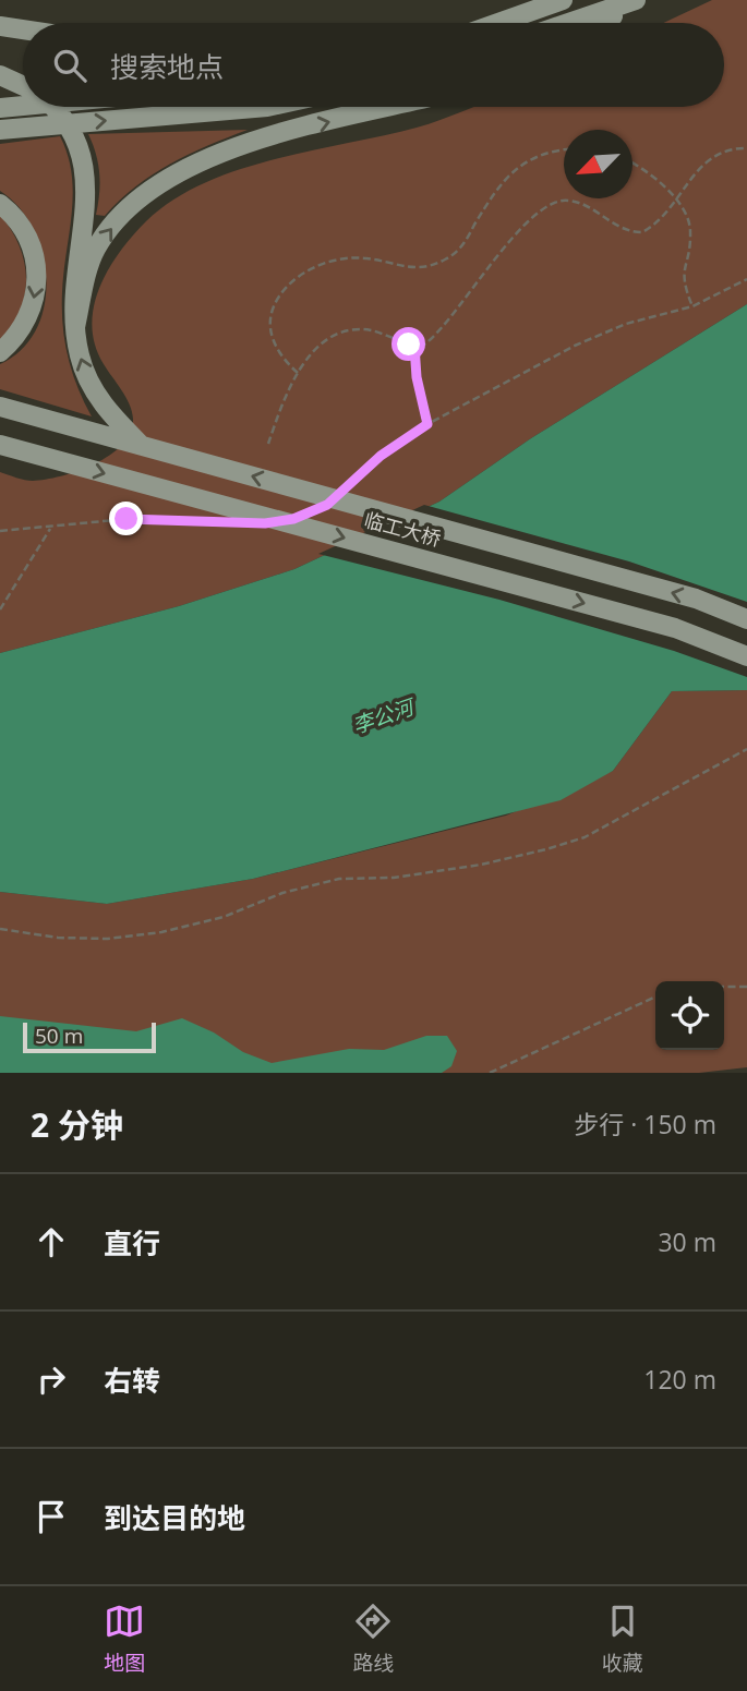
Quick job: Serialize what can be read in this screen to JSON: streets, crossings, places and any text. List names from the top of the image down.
{
  "streets": {
    "main road": ["临工大桥"]
  },
  "water": ["李公河"],
  "scale_bar": "50 m",
  "north": "bottom left",
  "page": {
    "search": "搜索地点",
    "scale": "50 m",
    "heading": ["2 分钟", "步行 · 150 m"],
    "list": [
      ["直行", "30 m"],
      ["右转", "120 m"],
      "到达目的地"
    ],
    "nav": ["地图", "路线", "收藏"]
  }
}
